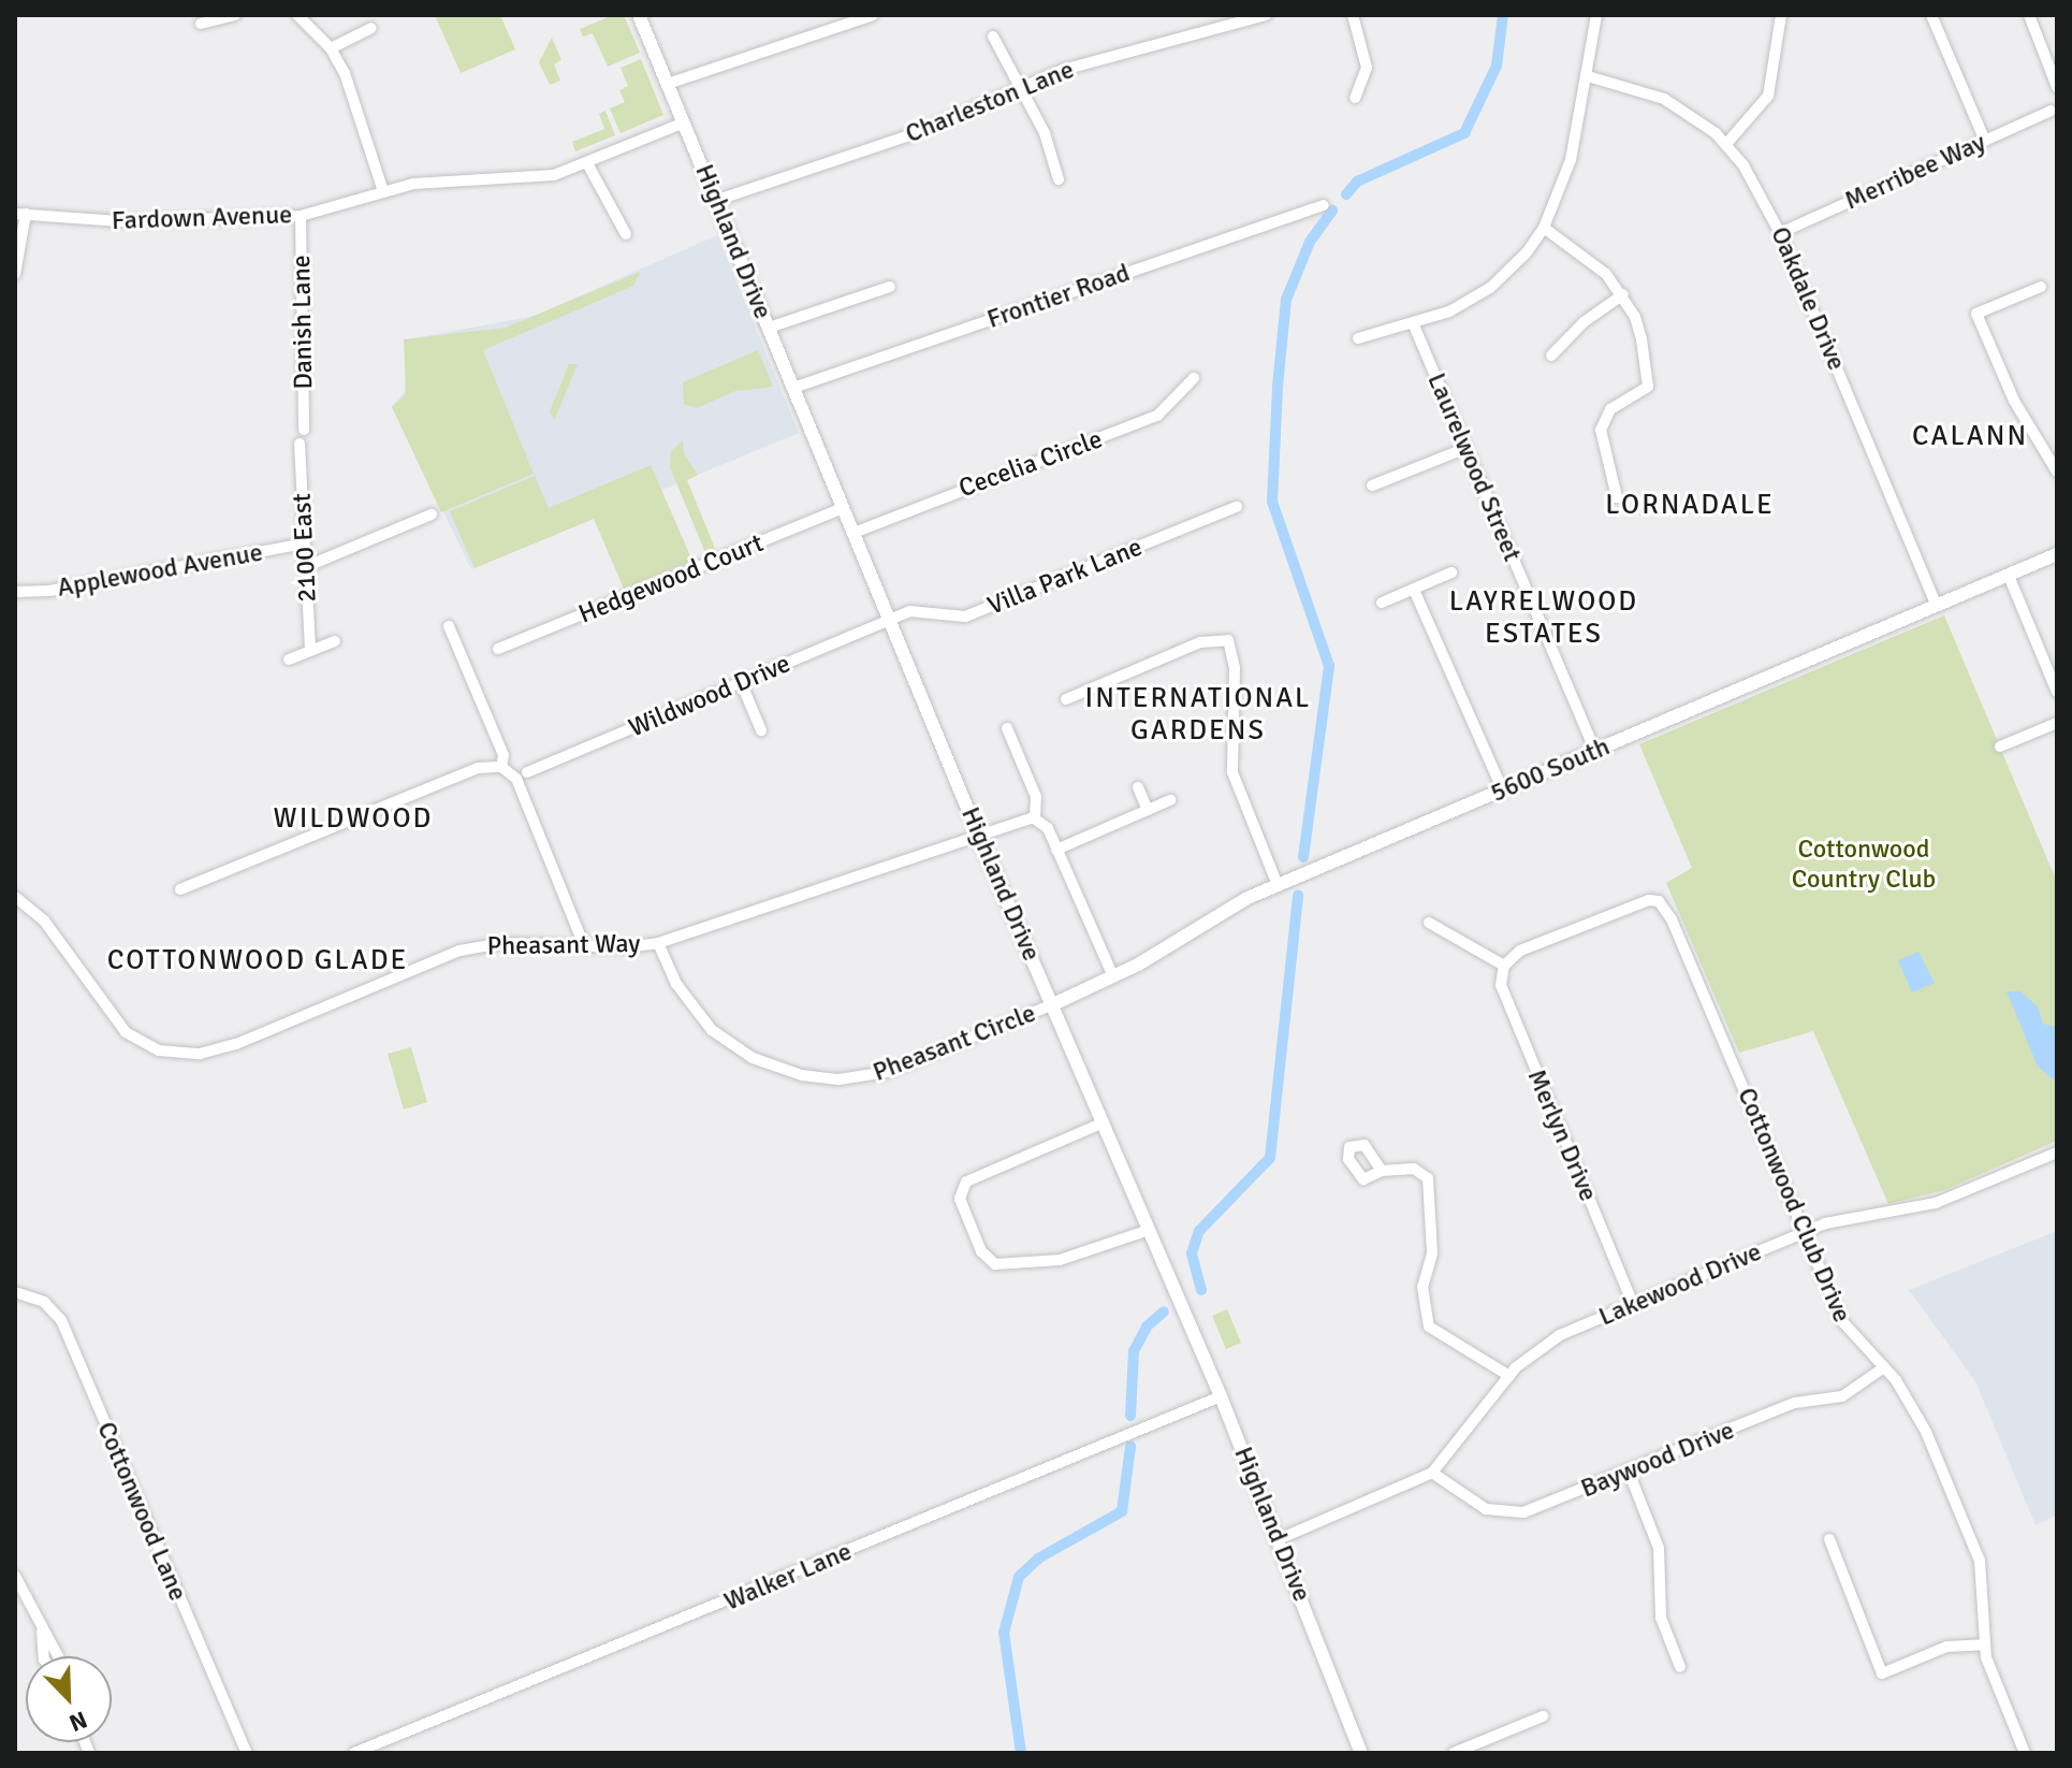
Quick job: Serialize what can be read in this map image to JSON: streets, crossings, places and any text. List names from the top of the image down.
{
  "streets": {
    "main road": ["Highland Drive", "5600 South"],
    "street": [
      "Charleston Lane",
      "Merribee Way",
      "Fardown Avenue",
      "Frontier Road",
      "Oakdale Drive",
      "Danish Lane",
      "Cecelia Circle",
      "Laurelwood Street",
      "2100 East",
      "Applewood Avenue",
      "Villa Park Lane",
      "Hedgewood Court",
      "Wildwood Drive",
      "Pheasant Way",
      "Pheasant Circle",
      "Merlyn Drive",
      "Cottonwood Club Drive",
      "Lakewood Drive",
      "Baywood Drive",
      "Cottonwood Lane",
      "Walker Lane"
    ]
  },
  "crossings": [
    ["Charleston Lane", "Highland Drive"],
    ["Merribee Way", "Oakdale Drive"],
    ["Fardown Avenue", "Highland Drive"],
    ["Fardown Avenue", "Danish Lane"],
    ["Highland Drive", "Frontier Road"],
    ["Highland Drive", "Cecelia Circle"],
    ["Highland Drive", "Villa Park Lane"],
    ["Highland Drive", "Hedgewood Court"],
    ["Highland Drive", "Wildwood Drive"],
    ["Highland Drive", "5600 South"],
    ["Highland Drive", "Pheasant Way"],
    ["Highland Drive", "Pheasant Circle"],
    ["Highland Drive", "Lakewood Drive"],
    ["Highland Drive", "Walker Lane"],
    ["Oakdale Drive", "5600 South"],
    ["Laurelwood Street", "5600 South"],
    ["2100 East", "Applewood Avenue"],
    ["Villa Park Lane", "Wildwood Drive"],
    ["5600 South", "Pheasant Circle"],
    ["Pheasant Way", "Pheasant Circle"],
    ["Merlyn Drive", "Cottonwood Club Drive"],
    ["Merlyn Drive", "Lakewood Drive"],
    ["Cottonwood Club Drive", "Lakewood Drive"],
    ["Cottonwood Club Drive", "Baywood Drive"],
    ["Lakewood Drive", "Baywood Drive"]
  ],
  "districts": [
    "CALANN",
    "LORNADALE",
    "LAYRELWOOD ESTATES",
    "INTERNATIONAL GARDENS",
    "WILDWOOD",
    "COTTONWOOD GLADE"
  ],
  "parks": ["Cottonwood Country Club"],
  "north": "bottom right"
}
